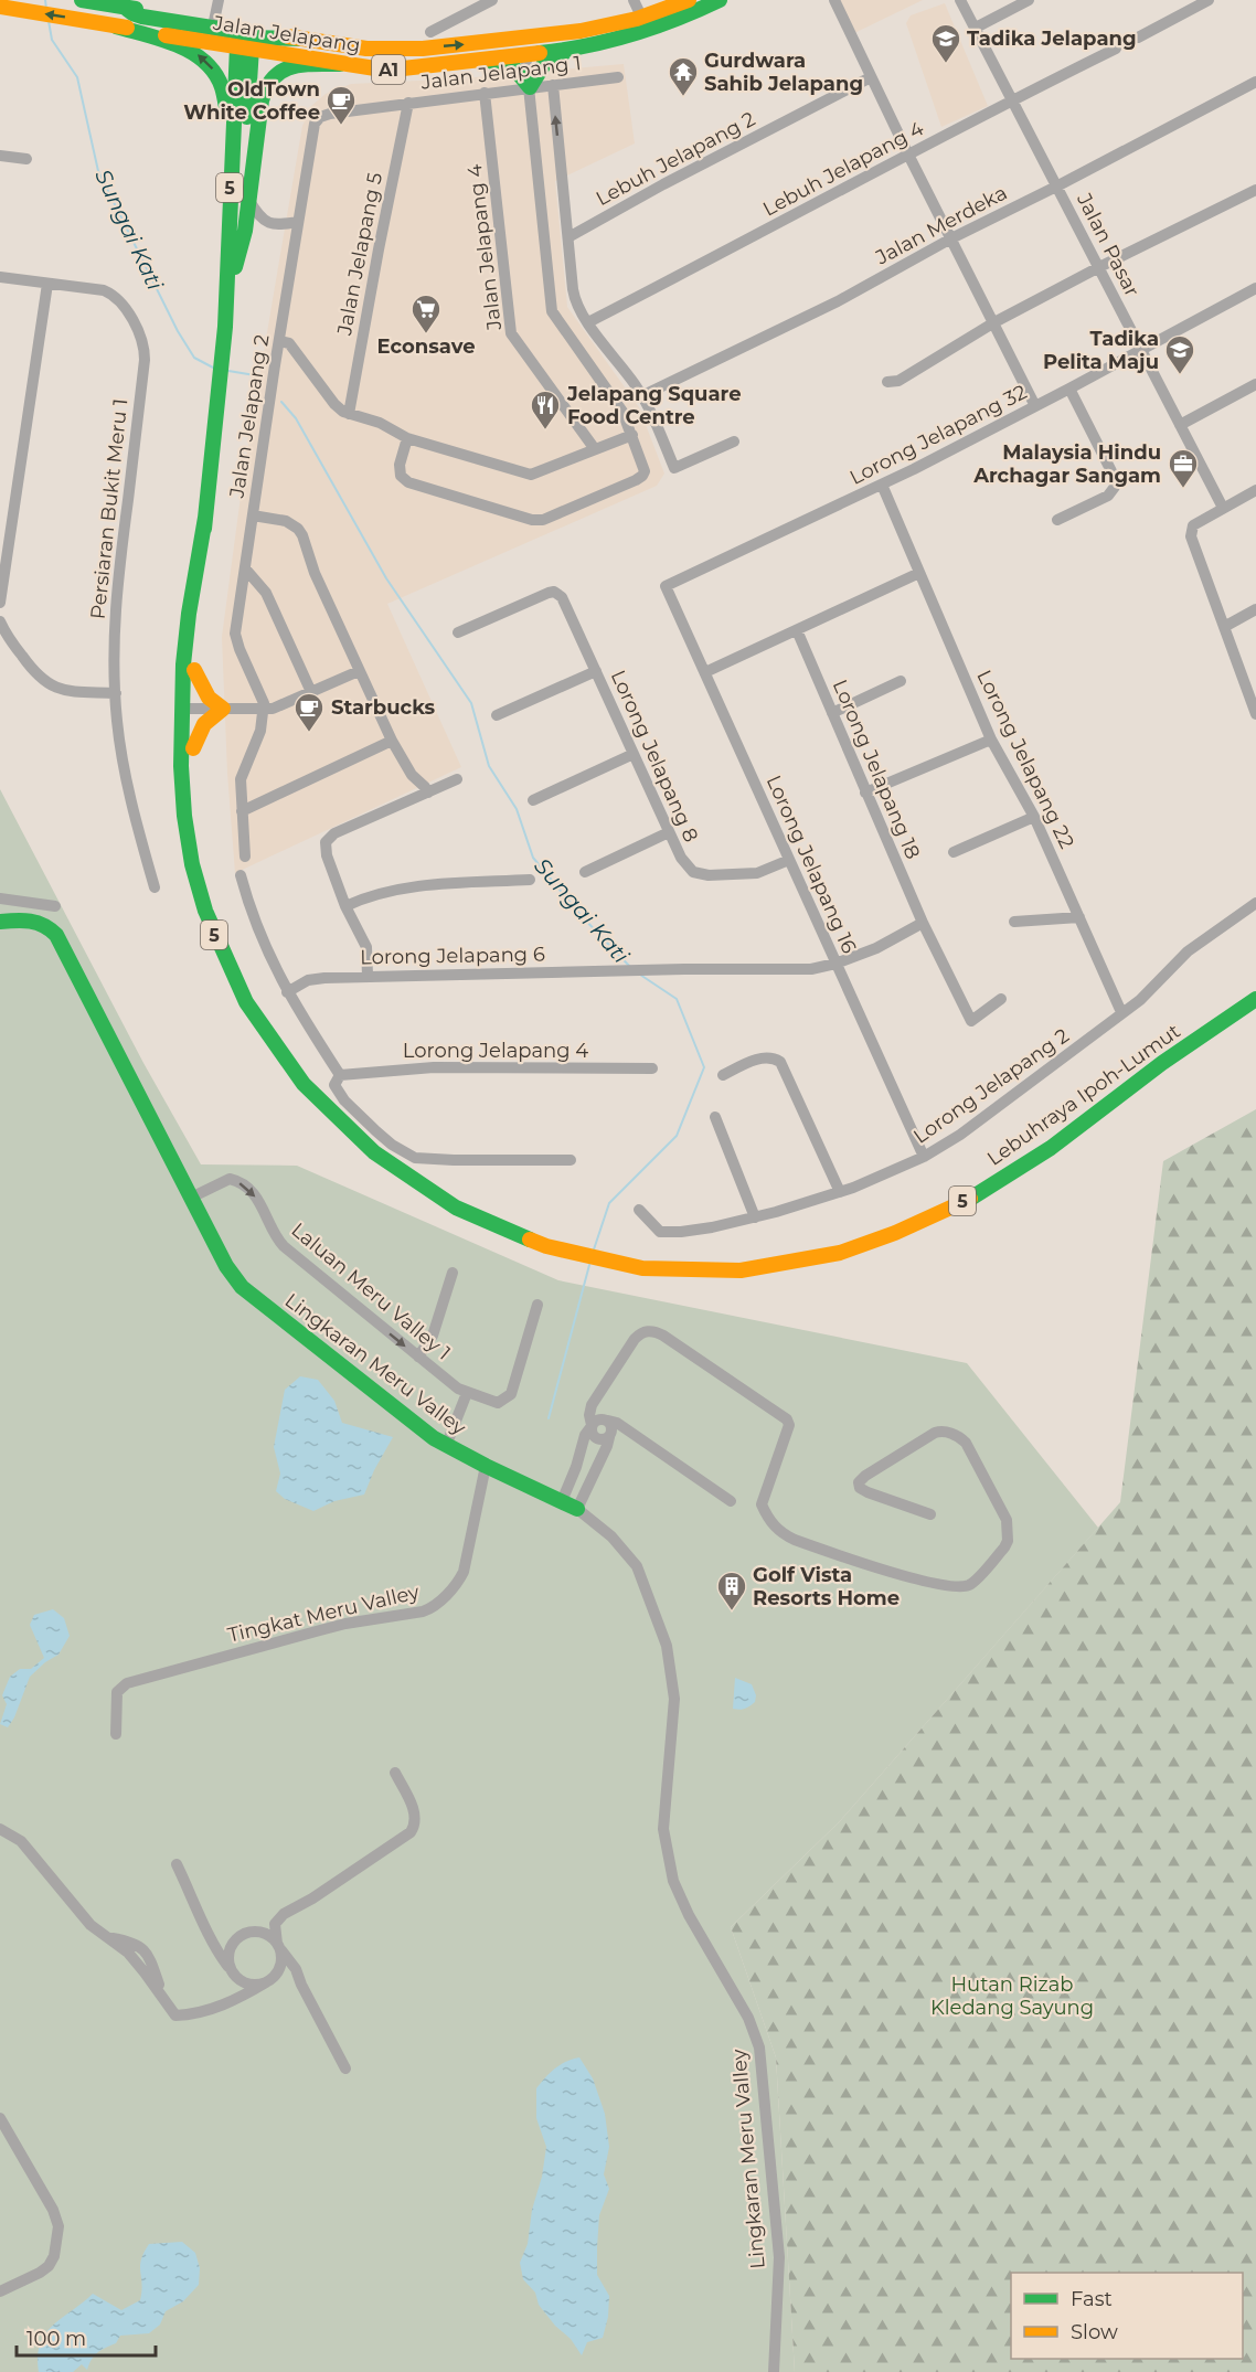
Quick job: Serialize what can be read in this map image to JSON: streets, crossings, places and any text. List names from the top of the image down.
{
  "streets": {
    "main road": [
      "Jalan Jelapang",
      "A1",
      "5",
      "Lebuhraya Ipoh-Lumut",
      "Lingkaran Meru Valley"
    ],
    "street": [
      "Jalan Jelapang 1",
      "Lebuh Jelapang 2",
      "Lebuh Jelapang 4",
      "Jalan Merdeka",
      "Jalan Pasar",
      "Jalan Jelapang 4",
      "Jalan Jelapang 5",
      "Jalan Jelapang 2",
      "Lorong Jelapang 32",
      "Persiaran Bukit Meru 1",
      "Lorong Jelapang 8",
      "Lorong Jelapang 22",
      "Lorong Jelapang 18",
      "Lorong Jelapang 16",
      "Lorong Jelapang 6",
      "Lorong Jelapang 4",
      "Lorong Jelapang 2",
      "Laluan Meru Valley 1",
      "Tingkat Meru Valley"
    ]
  },
  "crossings": [
    ["Jalan Jelapang", "Lebuhraya Ipoh-Lumut"],
    ["Jalan Jelapang 1", "Jalan Jelapang 4"],
    ["Jalan Jelapang 1", "Jalan Jelapang 5"],
    ["Jalan Jelapang 1", "Jalan Jelapang 2"],
    ["Lebuh Jelapang 4", "Jalan Pasar"],
    ["Jalan Merdeka", "Jalan Pasar"],
    ["Jalan Pasar", "Lorong Jelapang 32"],
    ["Lorong Jelapang 32", "Lorong Jelapang 22"],
    ["Lorong Jelapang 32", "Lorong Jelapang 16"],
    ["Lorong Jelapang 8", "Lorong Jelapang 16"],
    ["Lorong Jelapang 22", "Lorong Jelapang 2"],
    ["Lorong Jelapang 16", "Lorong Jelapang 6"],
    ["Lorong Jelapang 16", "Lorong Jelapang 2"],
    ["Laluan Meru Valley 1", "Lingkaran Meru Valley"],
    ["Lingkaran Meru Valley", "Tingkat Meru Valley"]
  ],
  "one_way": ["Laluan Meru Valley 1"],
  "water": ["Sungai Kati"],
  "parks": ["Hutan Rizab Kledang Sayung"],
  "places": {
    "school or university": ["Tadika Jelapang", "Tadika Pelita Maju"],
    "temple": ["Gurdwara Sahib Jelapang"],
    "cafe": ["OldTown White Coffee", "Starbucks"],
    "supermarket": ["Econsave"],
    "restaurant": ["Jelapang Square Food Centre"],
    "office": ["Malaysia Hindu Archagar Sangam"],
    "building": ["Golf Vista Resorts Home"]
  },
  "legend": ["Fast", "Slow"],
  "scale_bar": "100 m"
}
